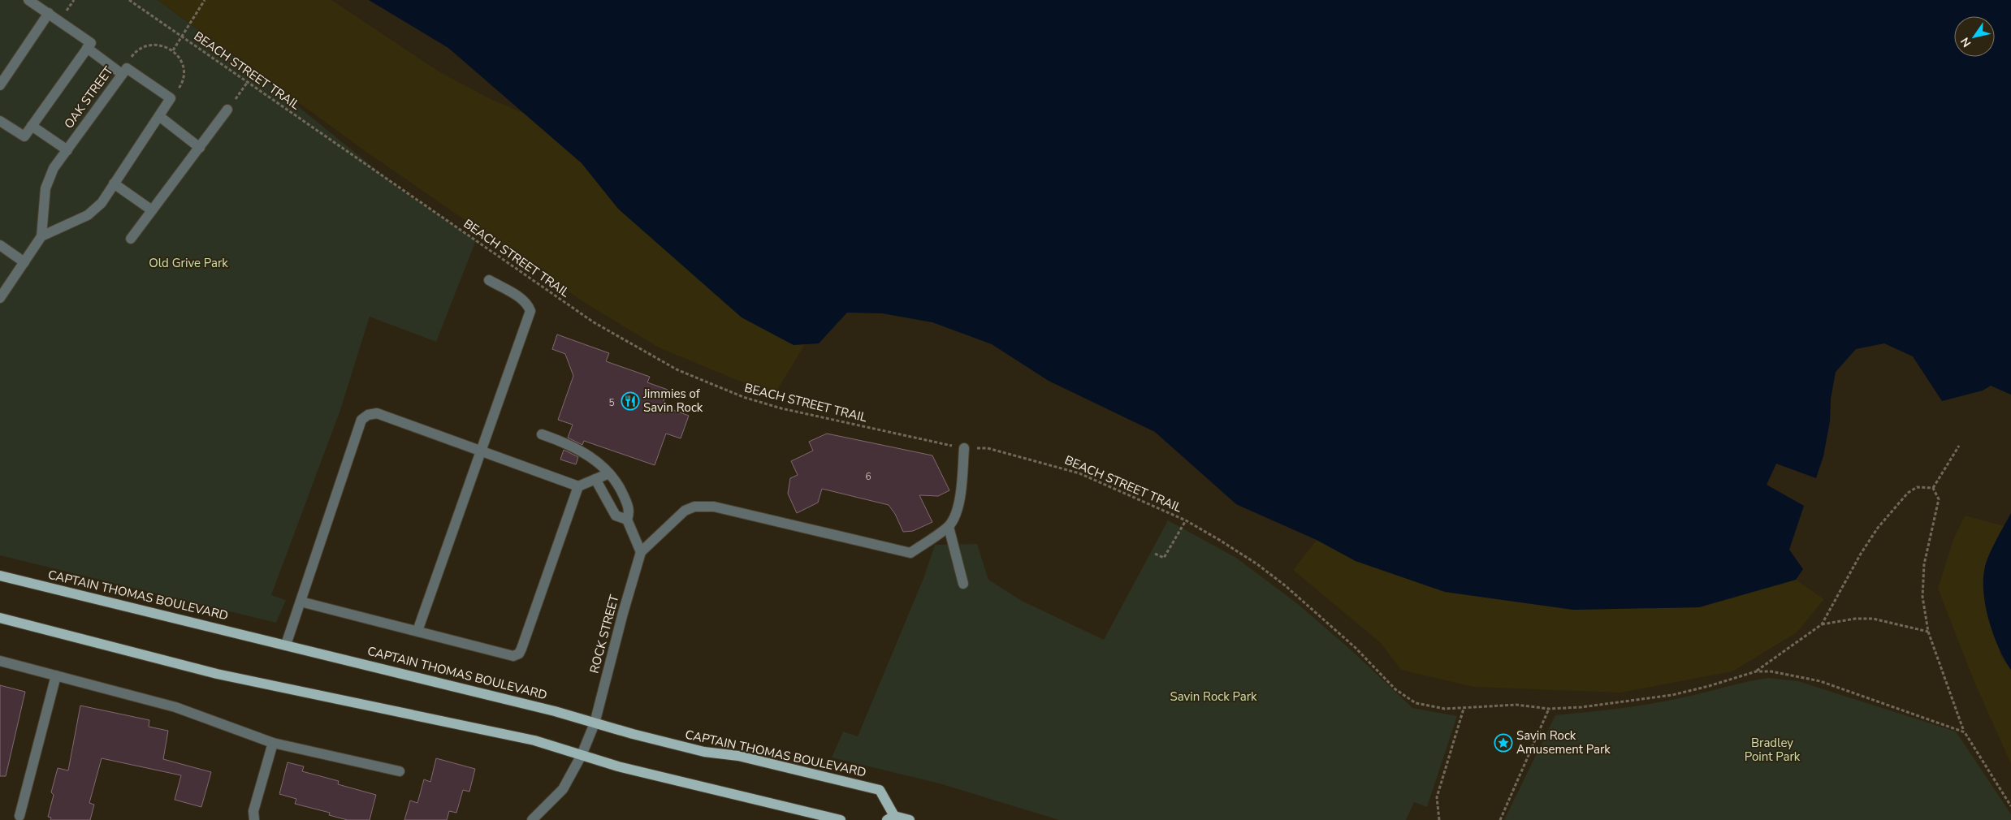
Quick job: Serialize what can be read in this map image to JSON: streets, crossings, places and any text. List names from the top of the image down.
{
  "streets": {
    "main road": ["CAPTAIN THOMAS BOULEVARD"],
    "street": ["OAK STREET", "ROCK STREET"],
    "path": ["BEACH STREET TRAIL"]
  },
  "crossings": [
    ["CAPTAIN THOMAS BOULEVARD", "ROCK STREET"]
  ],
  "parks": ["Old Grive Park", "Savin Rock Park", "Bradley Point Park"],
  "places": {
    "restaurant": ["Jimmies of Savin Rock"],
    "place": ["Savin Rock Amusement Park"]
  },
  "house_numbers": ["5", "6"],
  "north": "bottom left"
}
